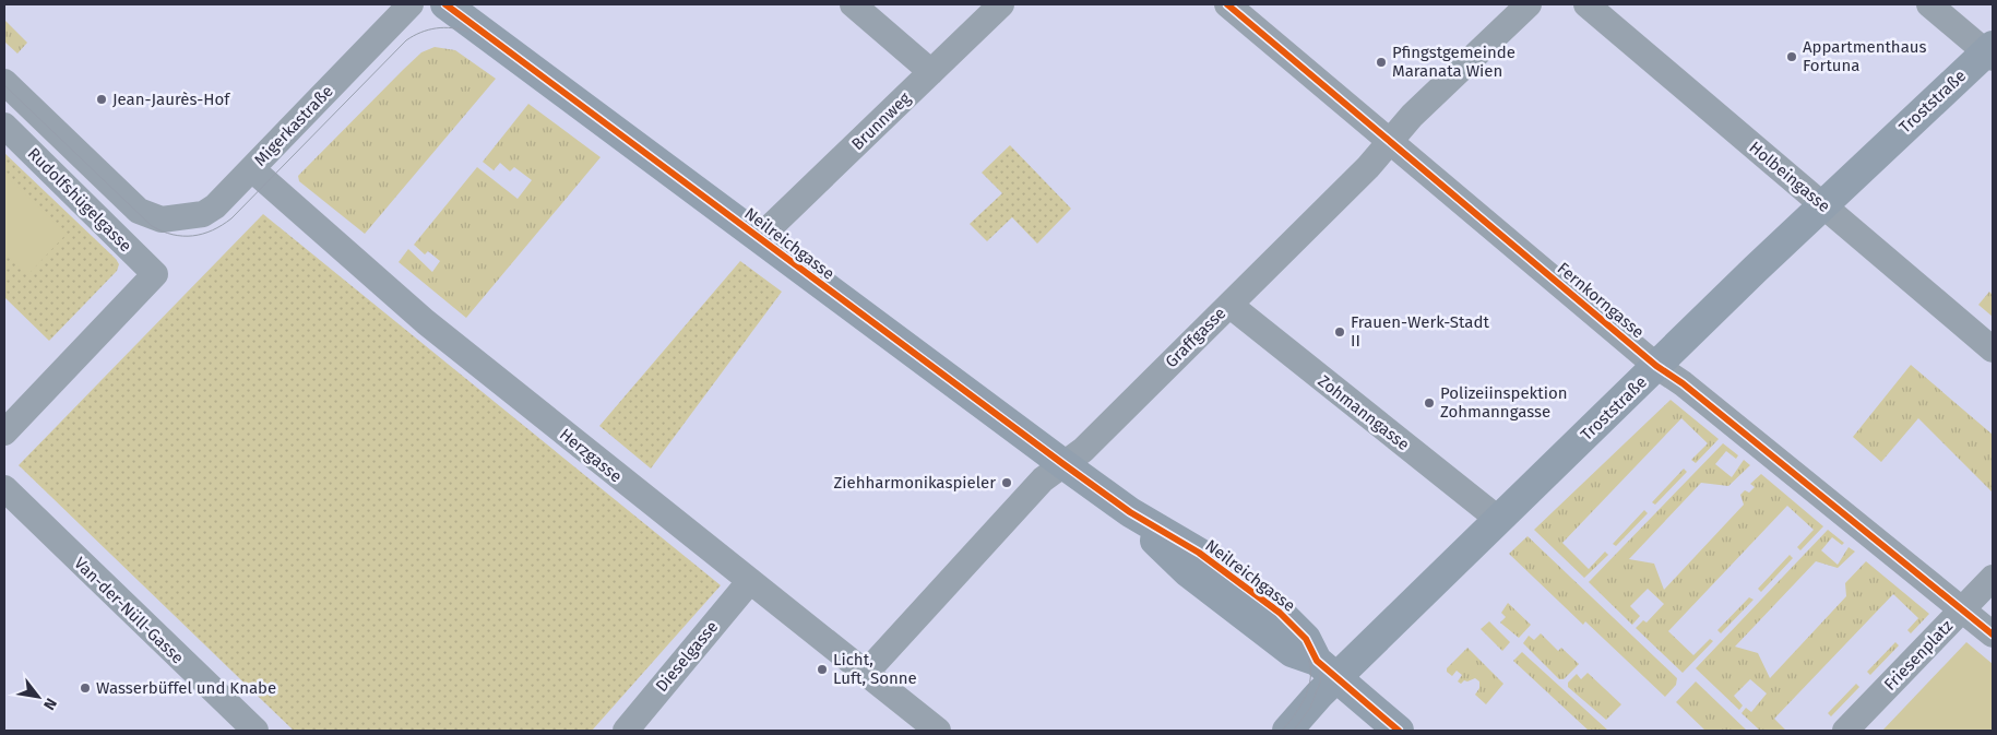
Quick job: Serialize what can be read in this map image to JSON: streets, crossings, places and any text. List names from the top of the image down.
{
  "streets": {
    "street": [
      "Troststraße",
      "Brunnweg",
      "Migerkastraße",
      "Holbeingasse",
      "Rudolfshügelgasse",
      "Neilreichgasse",
      "Fernkorngasse",
      "Graffgasse",
      "Zohmanngasse",
      "Herzgasse",
      "Van-der-Nüll-Gasse",
      "Friesenplatz",
      "Dieselgasse"
    ]
  },
  "crossings": [
    ["Troststraße", "Holbeingasse"],
    ["Troststraße", "Neilreichgasse"],
    ["Troststraße", "Fernkorngasse"],
    ["Troststraße", "Zohmanngasse"],
    ["Brunnweg", "Neilreichgasse"],
    ["Migerkastraße", "Rudolfshügelgasse"],
    ["Migerkastraße", "Herzgasse"],
    ["Neilreichgasse", "Graffgasse"],
    ["Fernkorngasse", "Graffgasse"],
    ["Fernkorngasse", "Friesenplatz"],
    ["Graffgasse", "Zohmanngasse"],
    ["Graffgasse", "Herzgasse"],
    ["Herzgasse", "Dieselgasse"]
  ],
  "places": [
    "Appartmenthaus Fortuna",
    "Pfingstgemeinde Maranata Wien",
    "Jean-Jaurès-Hof",
    "Frauen-Werk-Stadt II",
    "Polizeiinspektion Zohmanngasse",
    "Ziehharmonikaspieler",
    "Licht, Luft, Sonne",
    "Wasserbüffel und Knabe"
  ],
  "north": "bottom right"
}
